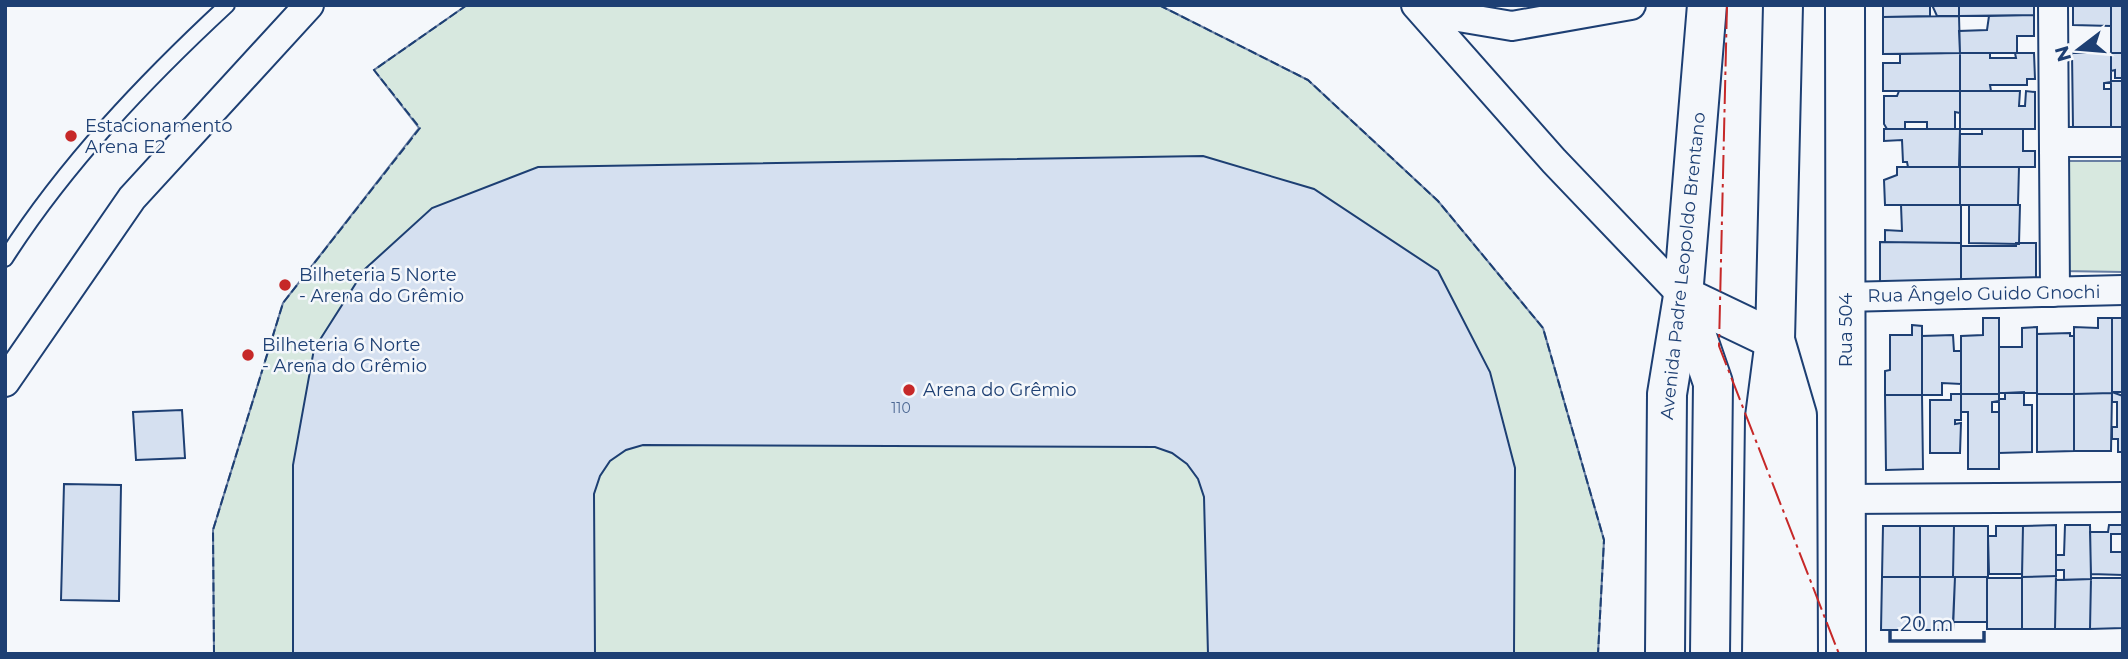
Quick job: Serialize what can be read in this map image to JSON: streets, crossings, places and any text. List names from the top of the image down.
{
  "streets": {
    "main road": ["Avenida Padre Leopoldo Brentano", "Rua 504"],
    "street": ["Rua Ângelo Guido Gnochi"]
  },
  "crossings": [
    ["Rua Ângelo Guido Gnochi", "Rua 504"]
  ],
  "places": [
    "Estacionamento Arena E2",
    "Bilheteria 5 Norte - Arena do Grêmio",
    "Bilheteria 6 Norte - Arena do Grêmio",
    "Arena do Grêmio"
  ],
  "house_numbers": ["110"],
  "scale_bar": "20 m",
  "north": "left"
}
